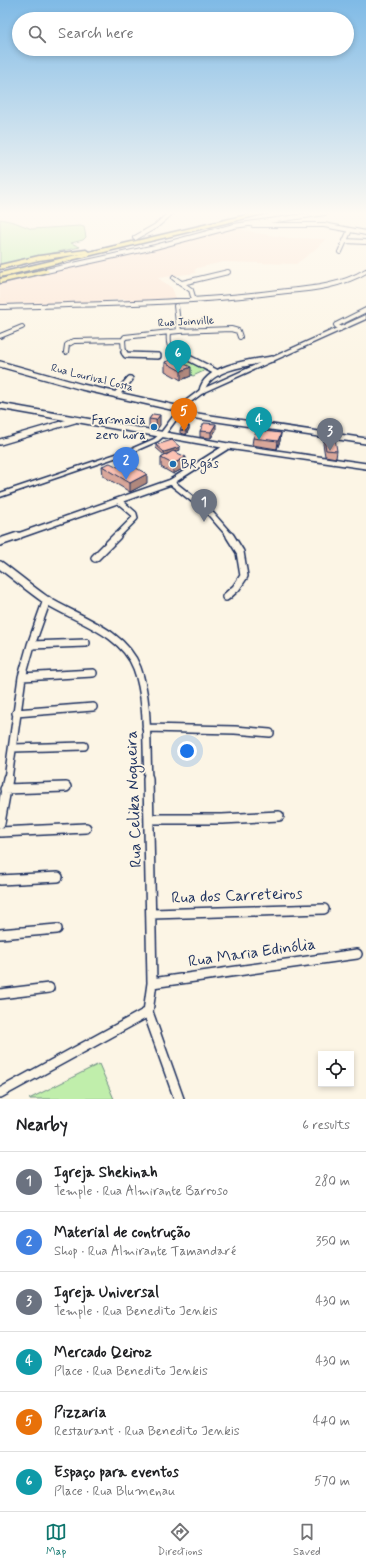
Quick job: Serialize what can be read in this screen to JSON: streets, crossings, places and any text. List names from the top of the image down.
{
  "streets": {
    "street": [
      "Rua Joinville",
      "Rua Lourival Costa",
      "Rua Celika Nogueira",
      "Rua dos Carreteiros",
      "Rua Maria Edinólia"
    ]
  },
  "crossings": [
    ["Rua Celika Nogueira", "Rua dos Carreteiros"],
    ["Rua Celika Nogueira", "Rua Maria Edinólia"]
  ],
  "places": ["Farmacia zero hora", "BR gás"],
  "page": {
    "search": "Search here",
    "pins": [
      "6",
      "5",
      "4",
      "3",
      "2",
      "1"
    ],
    "heading": ["Nearby", "6 results"],
    "list": [
      {
        "mark": "1",
        "name": "Igreja Shekinah",
        "note": "Temple · Rua Almirante Barroso",
        "value": "280 m"
      },
      {
        "mark": "2",
        "name": "Material de contrução",
        "note": "Shop · Rua Almirante Tamandaré",
        "value": "350 m"
      },
      {
        "mark": "3",
        "name": "Igreja Universal",
        "note": "Temple · Rua Benedito Jenkis",
        "value": "430 m"
      },
      {
        "mark": "4",
        "name": "Mercado Qeiroz",
        "note": "Place · Rua Benedito Jenkis",
        "value": "430 m"
      },
      {
        "mark": "5",
        "name": "Pizzaria",
        "note": "Restaurant · Rua Benedito Jenkis",
        "value": "440 m"
      },
      {
        "mark": "6",
        "name": "Espaço para eventos",
        "note": "Place · Rua Blumenau",
        "value": "570 m"
      }
    ],
    "nav": ["Map", "Directions", "Saved"]
  }
}
